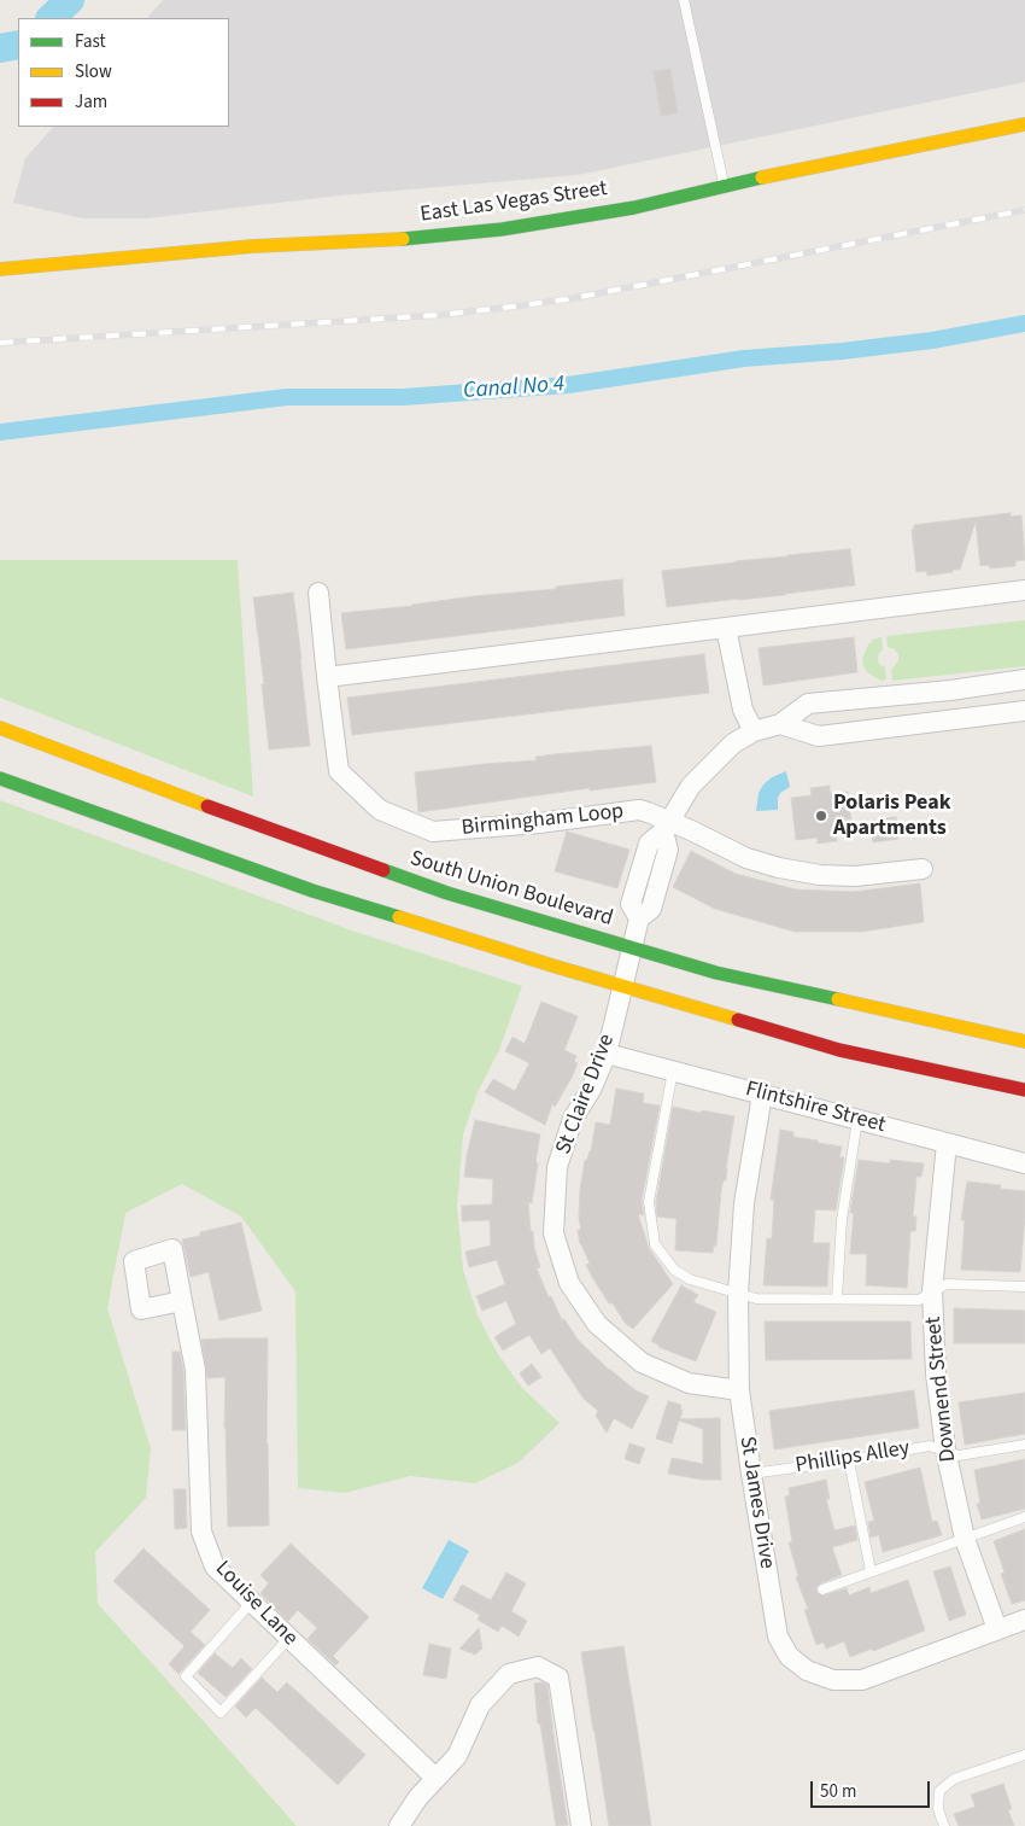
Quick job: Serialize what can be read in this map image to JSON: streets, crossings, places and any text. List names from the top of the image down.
{
  "streets": {
    "main road": ["East Las Vegas Street", "South Union Boulevard"],
    "street": [
      "Birmingham Loop",
      "St Claire Drive",
      "Flintshire Street",
      "Downend Street",
      "St James Drive",
      "Louise Lane"
    ],
    "lane": ["Phillips Alley"]
  },
  "crossings": [
    ["Birmingham Loop", "St Claire Drive"],
    ["South Union Boulevard", "St Claire Drive"],
    ["St Claire Drive", "Flintshire Street"],
    ["St Claire Drive", "St James Drive"],
    ["Flintshire Street", "Downend Street"],
    ["Flintshire Street", "St James Drive"],
    ["Downend Street", "Phillips Alley"],
    ["Downend Street", "St James Drive"],
    ["Phillips Alley", "St James Drive"]
  ],
  "water": ["Canal No 4"],
  "places": ["Polaris Peak Apartments"],
  "legend": ["Fast", "Slow", "Jam"],
  "scale_bar": "50 m"
}
